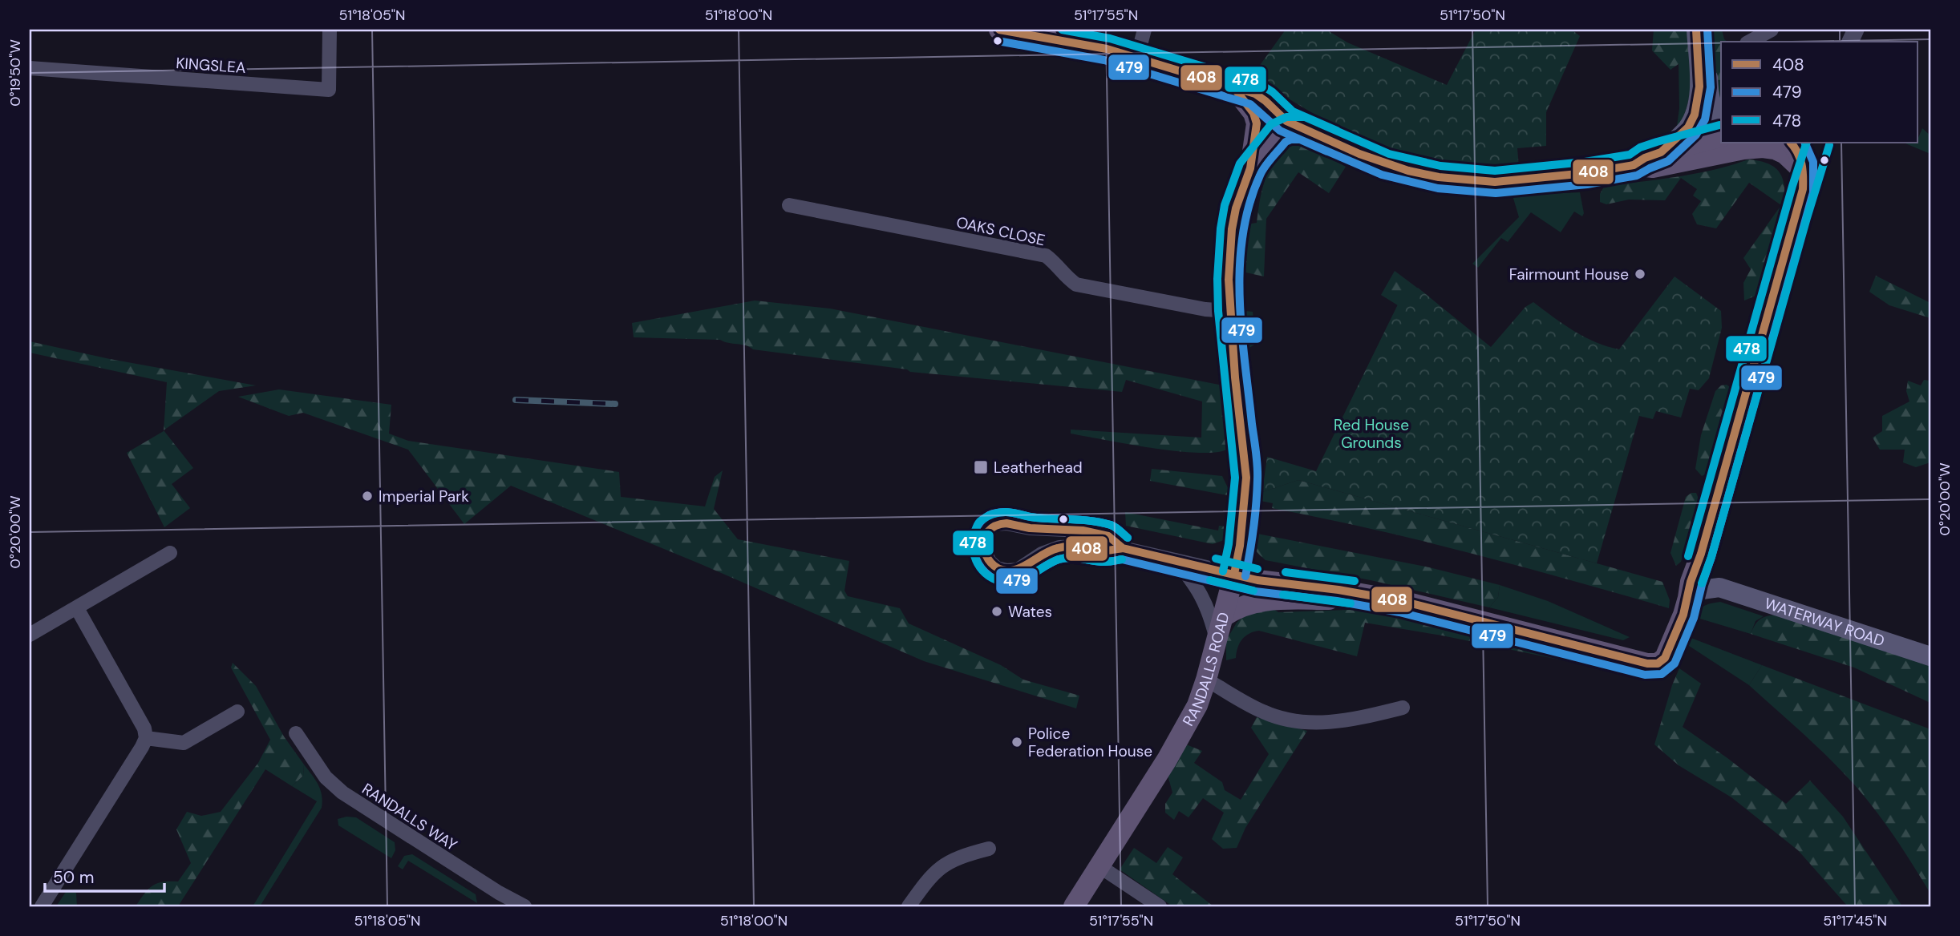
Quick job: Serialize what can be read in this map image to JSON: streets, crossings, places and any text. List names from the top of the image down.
{
  "streets": {
    "main road": ["WATERWAY ROAD", "RANDALLS ROAD"],
    "street": ["KINGSLEA", "OAKS CLOSE", "RANDALLS WAY"]
  },
  "crossings": [
    ["OAKS CLOSE", "RANDALLS ROAD"]
  ],
  "parks": ["Red House Grounds"],
  "places": {
    "other": [
      "Fairmount House",
      "Imperial Park",
      "Wates",
      "Police Federation House"
    ],
    "transit": ["Leatherhead"]
  },
  "lines": ["transit line 408", "transit line 479", "transit line 478"],
  "legend": ["408", "479", "478"],
  "scale_bar": "50 m",
  "coordinates": [
    "51°18'05\"N",
    "51°18'00\"N",
    "51°17'55\"N",
    "51°17'50\"N",
    "0°19'50\"W",
    "0°20'00\"W",
    "51°17'45\"N"
  ]
}
